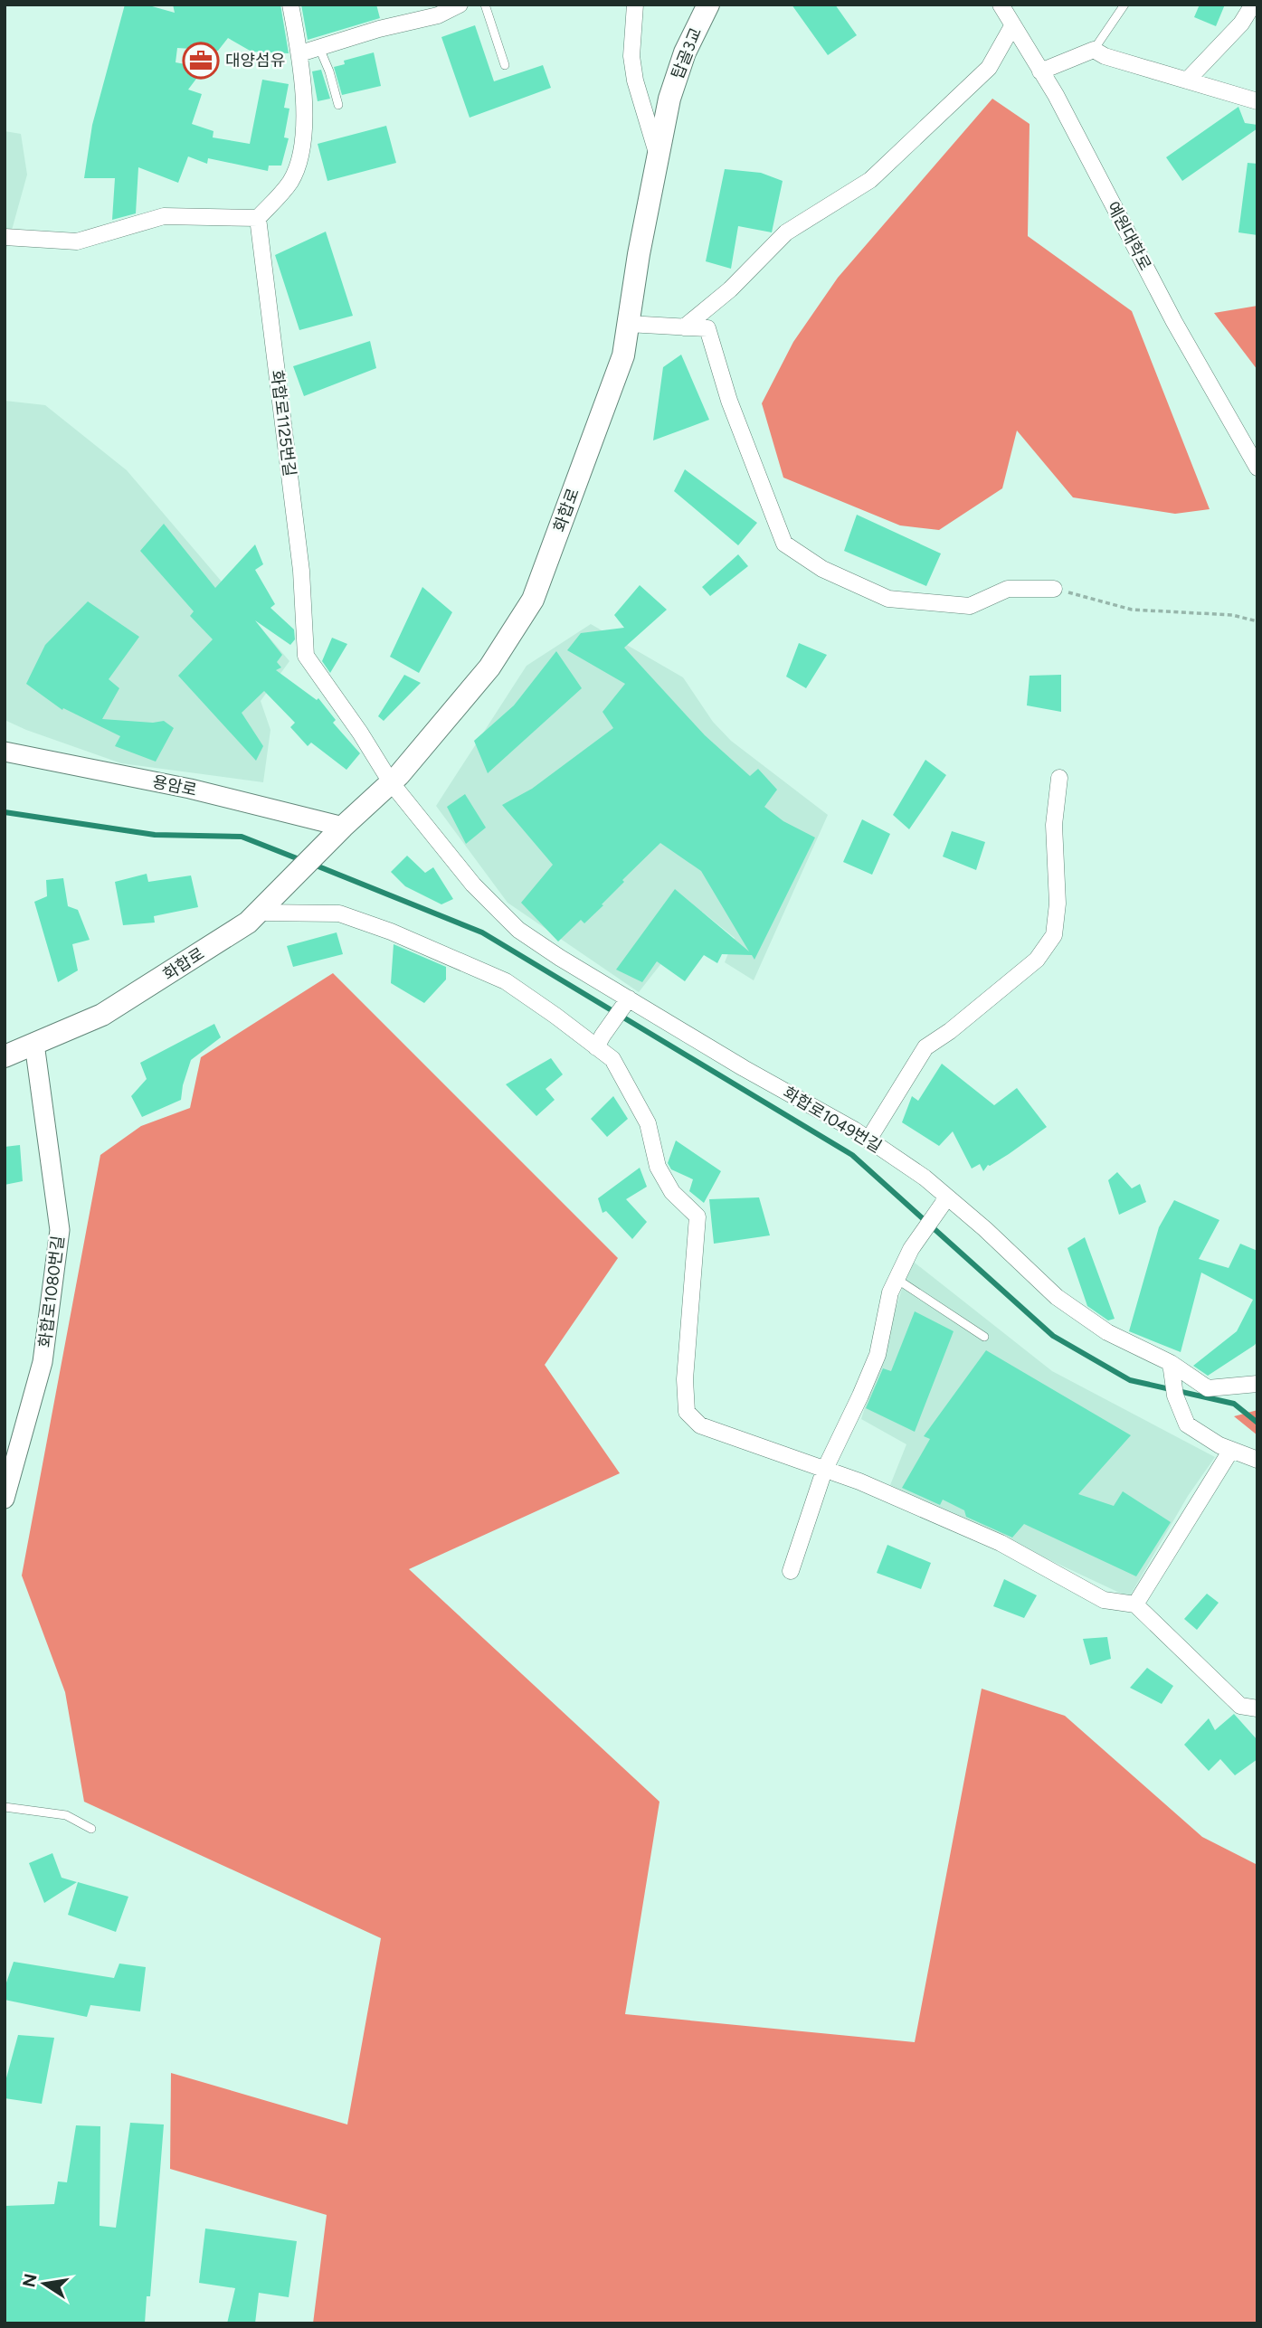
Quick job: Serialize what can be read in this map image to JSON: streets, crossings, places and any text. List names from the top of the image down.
{
  "streets": {
    "main road": ["탑골3교", "화합로"],
    "street": [
      "예원대학로",
      "화합로1125번길",
      "용암로",
      "화합로1049번길",
      "화합로1080번길"
    ]
  },
  "crossings": [
    ["탑골3교", "화합로"],
    ["화합로1125번길", "화합로"],
    ["화합로1125번길", "화합로1049번길"],
    ["화합로", "용암로"],
    ["화합로", "화합로1049번길"],
    ["화합로", "화합로1080번길"]
  ],
  "places": {
    "office": ["대양섬유"]
  },
  "north": "left"
}
